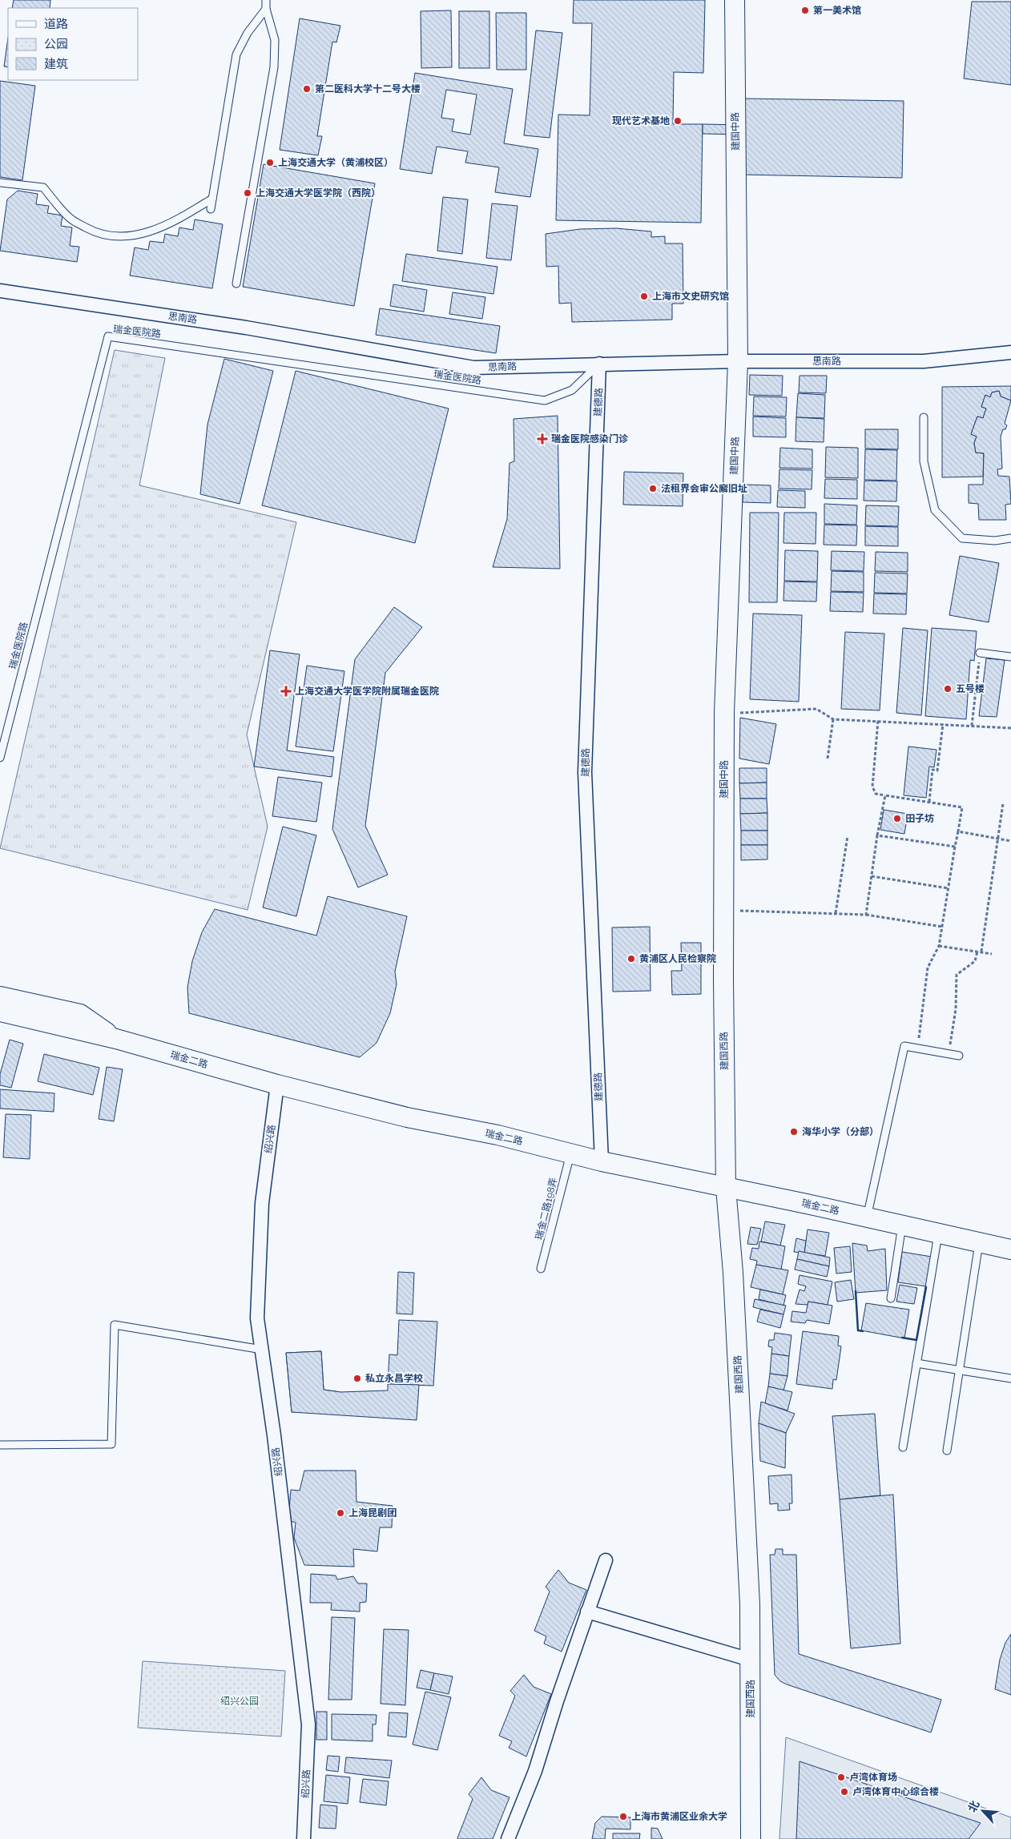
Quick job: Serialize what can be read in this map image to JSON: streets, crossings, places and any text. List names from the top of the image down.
{
  "streets": {
    "street": [
      "建国中路",
      "思南路",
      "建德路",
      "建国西路",
      "瑞金二路",
      "绍兴路"
    ],
    "lane": ["瑞金医院路", "瑞金二路198弄"]
  },
  "crossings": [
    ["建国中路", "思南路"],
    ["建国中路", "建国西路"],
    ["思南路", "瑞金医院路"],
    ["思南路", "建德路"],
    ["瑞金医院路", "建德路"],
    ["建德路", "瑞金二路"],
    ["建国西路", "瑞金二路"],
    ["瑞金二路", "绍兴路"],
    ["瑞金二路", "瑞金二路198弄"]
  ],
  "parks": ["绍兴公园"],
  "places": {
    "other": [
      "第一美术馆",
      "第二医科大学十二号大楼",
      "现代艺术基地",
      "上海交通大学（黄浦校区）",
      "上海交通大学医学院（西院）",
      "上海市文史研究馆",
      "法租界会审公廨旧址",
      "五号楼",
      "田子坊",
      "黄浦区人民检察院",
      "海华小学（分部）",
      "私立永昌学校",
      "上海昆剧团",
      "卢湾体育场",
      "卢湾体育中心综合楼",
      "上海市黄浦区业余大学"
    ],
    "health": ["瑞金医院感染门诊", "上海交通大学医学院附属瑞金医院"]
  },
  "legend": ["道路", "公园", "建筑"],
  "north": "top left"
}
